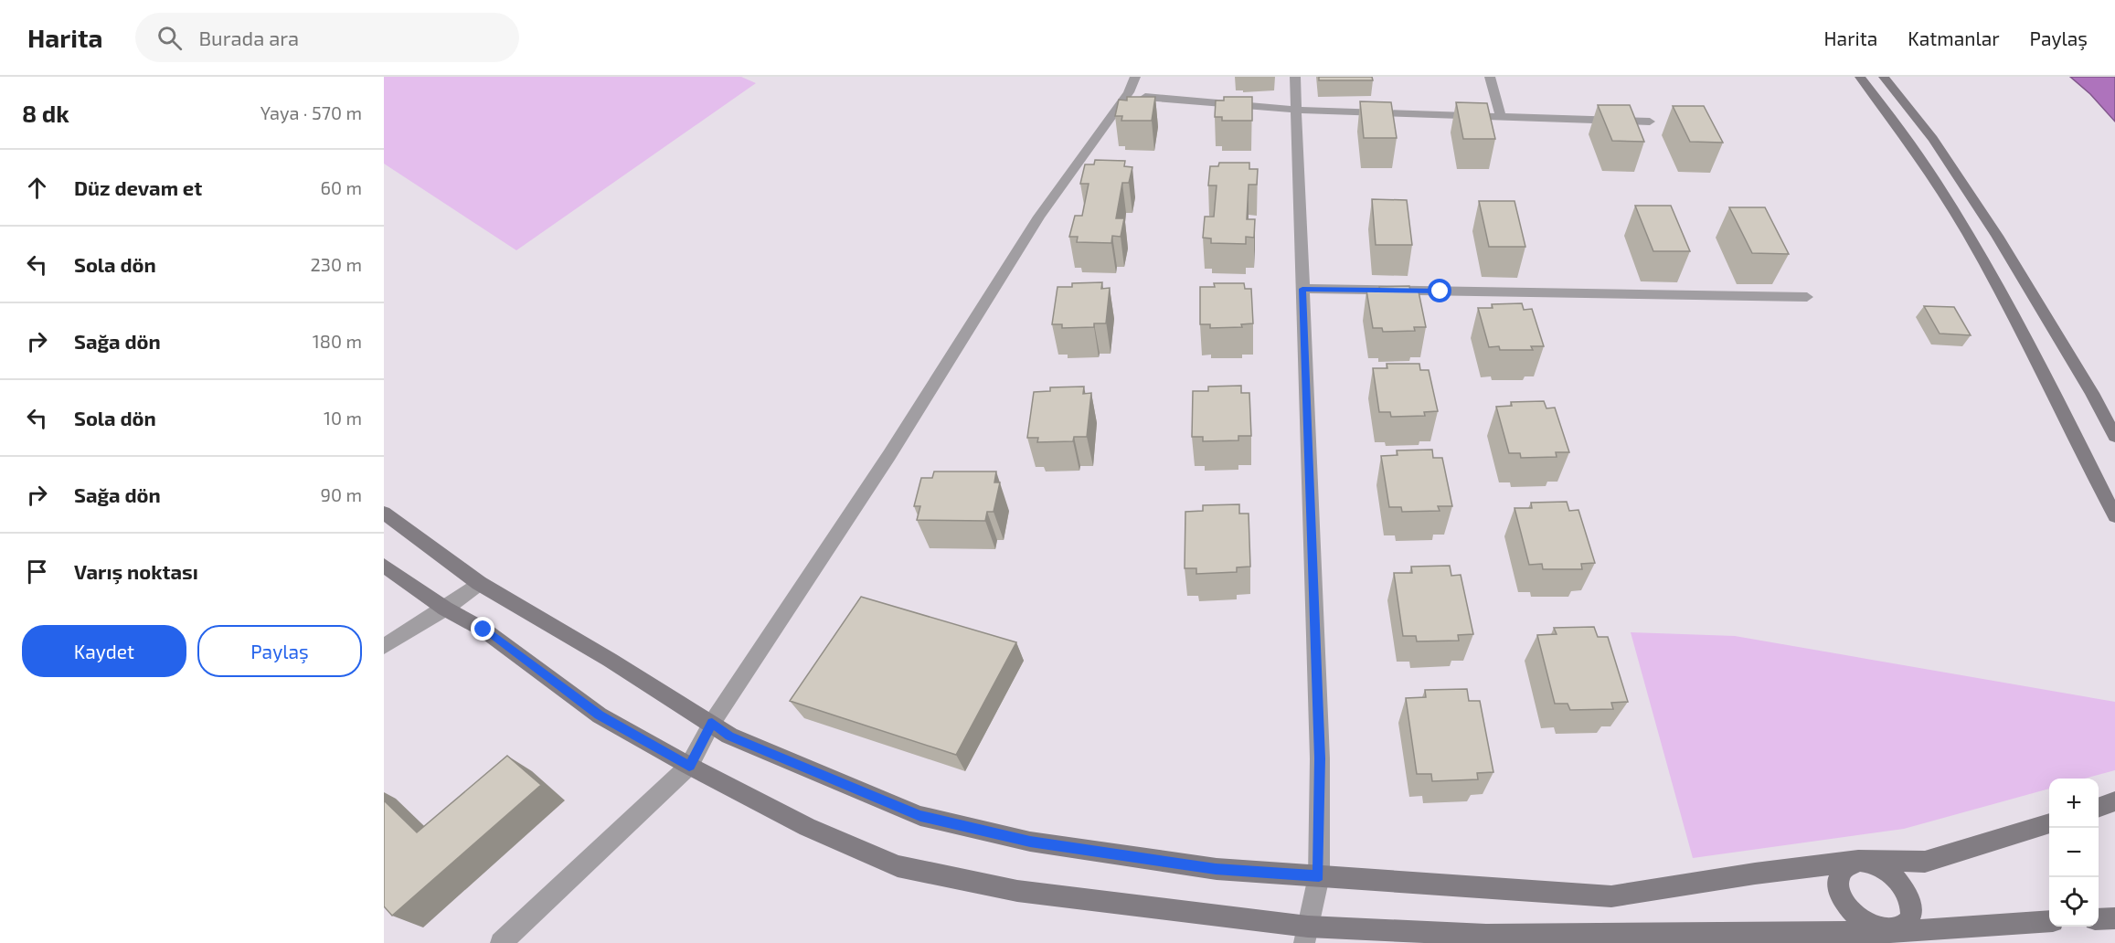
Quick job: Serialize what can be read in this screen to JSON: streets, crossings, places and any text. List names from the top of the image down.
{
  "page": {
    "header": "Harita",
    "search": "Burada ara",
    "nav": ["Harita", "Katmanlar", "Paylaş"],
    "heading": ["8 dk", "Yaya · 570 m"],
    "list": [
      ["Düz devam et", "60 m"],
      ["Sola dön", "230 m"],
      ["Sağa dön", "180 m"],
      ["Sola dön", "10 m"],
      ["Sağa dön", "90 m"],
      "Varış noktası"
    ],
    "buttons": ["Kaydet", "Paylaş"],
    "map_buttons": ["+", "−"]
  }
}
